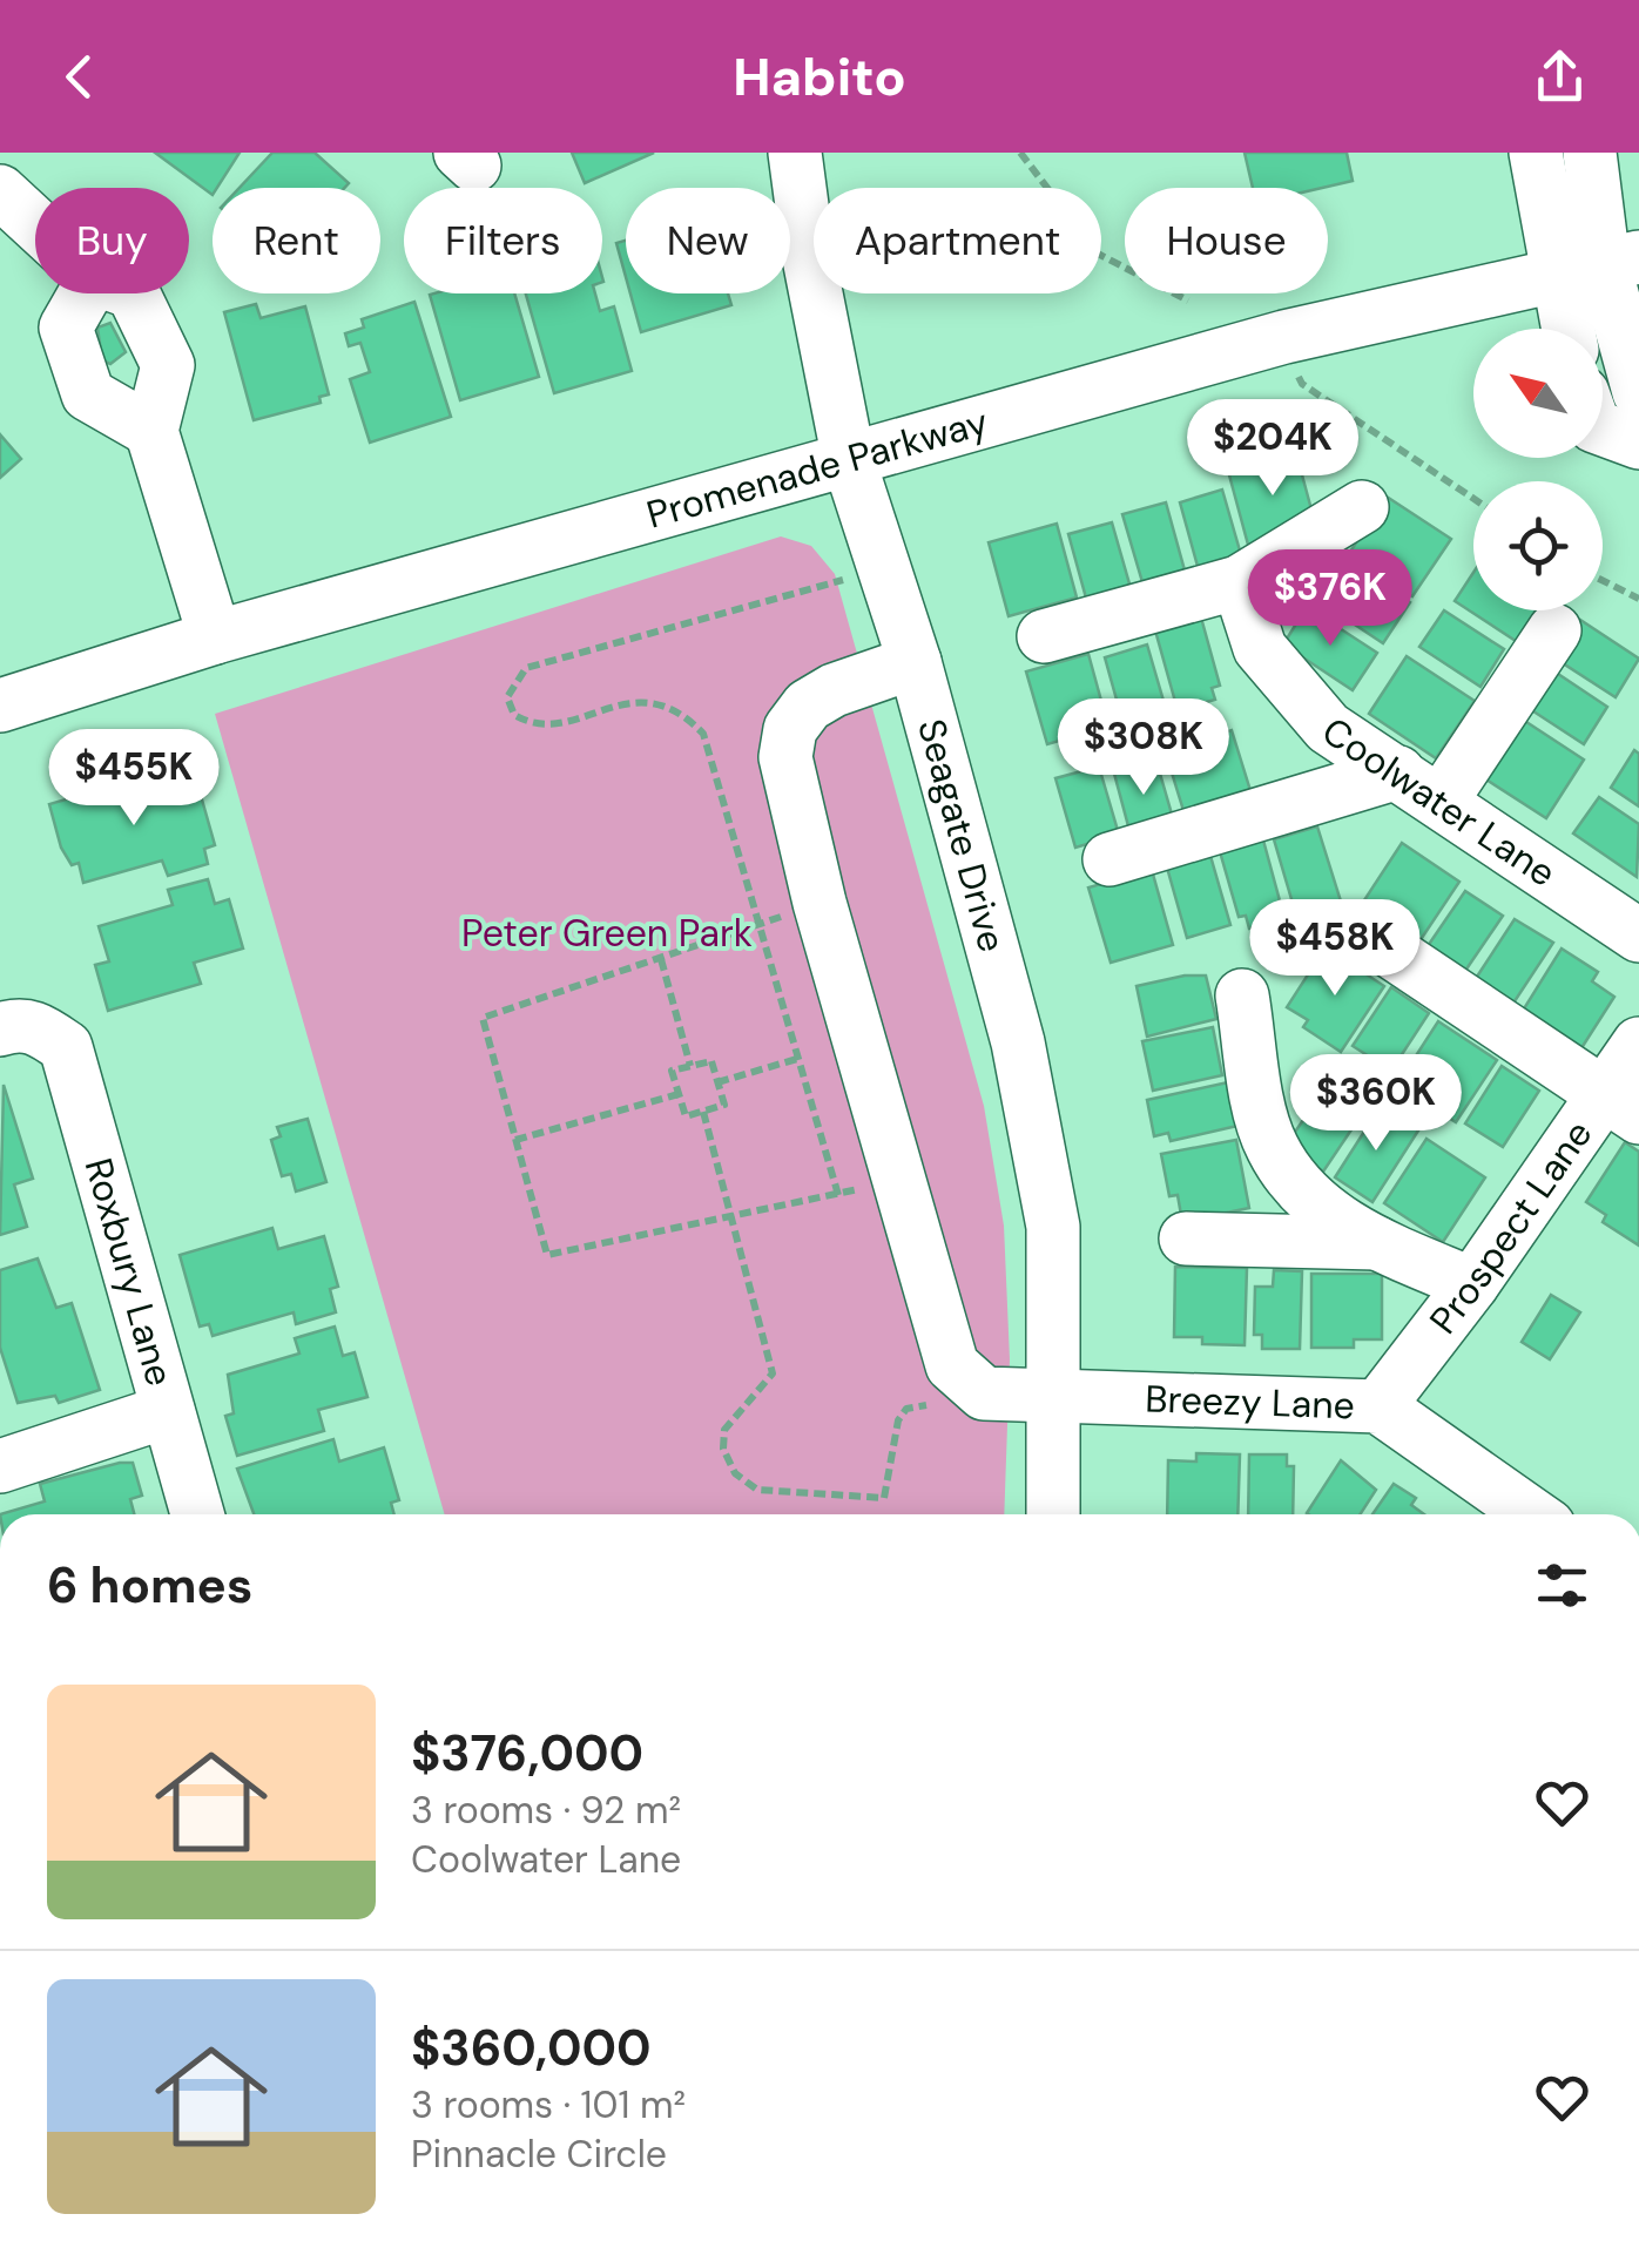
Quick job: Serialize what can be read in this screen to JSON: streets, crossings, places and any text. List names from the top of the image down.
{
  "streets": {
    "street": [
      "Promenade Parkway",
      "Coolwater Lane",
      "Seagate Drive",
      "Prospect Lane",
      "Roxbury Lane",
      "Breezy Lane"
    ]
  },
  "crossings": [
    ["Promenade Parkway", "Seagate Drive"],
    ["Seagate Drive", "Breezy Lane"],
    ["Prospect Lane", "Breezy Lane"]
  ],
  "parks": ["Peter Green Park"],
  "north": "top left",
  "page": {
    "header": "Habito",
    "chip": [
      "Buy",
      "Rent",
      "Filters",
      "New",
      "Apartment",
      "House"
    ],
    "price": [
      "$204K",
      "$376K",
      "$308K",
      "$455K",
      "$458K",
      "$360K"
    ],
    "heading": "6 homes",
    "list": [
      {
        "name": "$376,000",
        "note": "3 rooms · 92 m² · Coolwater Lane"
      },
      {
        "name": "$360,000",
        "note": "3 rooms · 101 m² · Pinnacle Circle"
      }
    ]
  }
}
